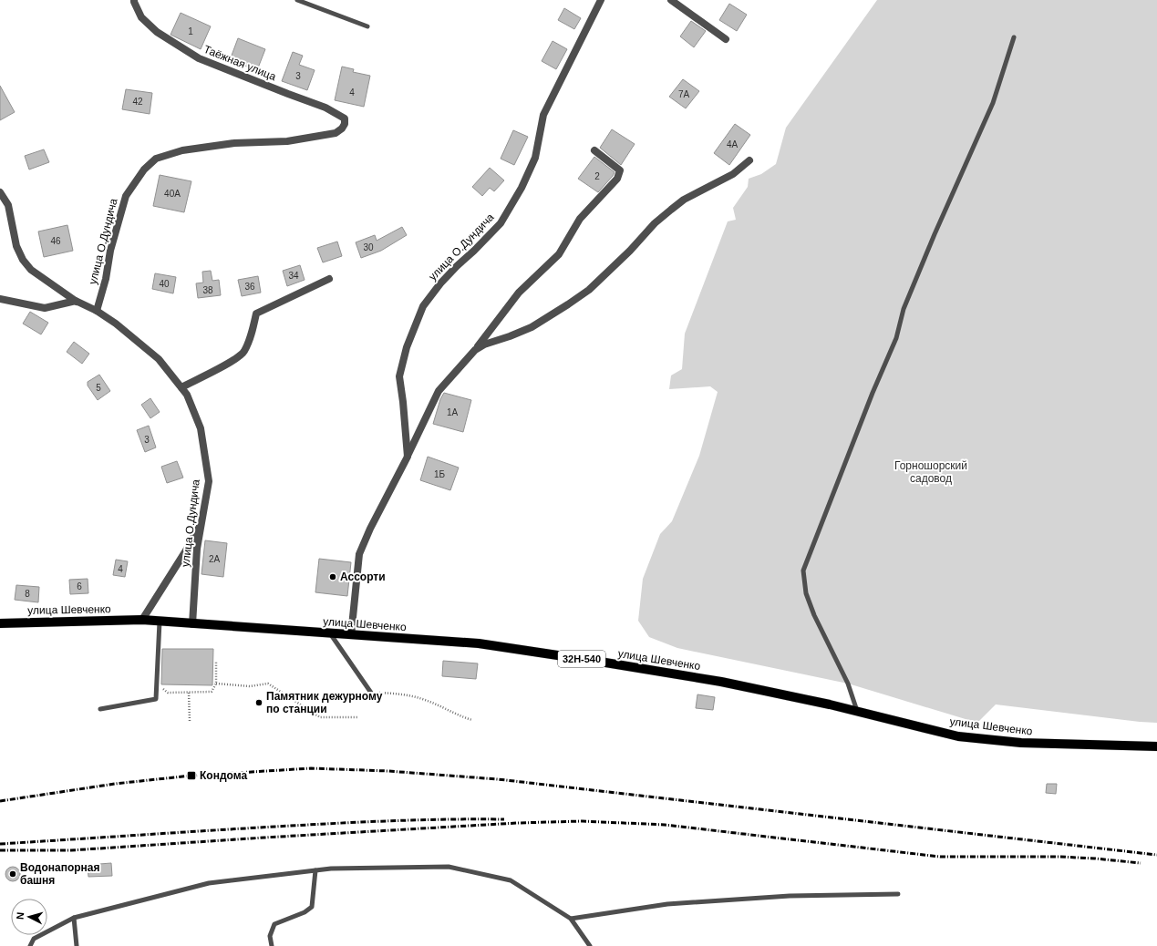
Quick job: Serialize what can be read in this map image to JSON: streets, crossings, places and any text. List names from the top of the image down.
{
  "streets": {
    "main road": ["улица Шевченко", "32Н-540"],
    "street": ["Таёжная улица", "улица О.Дундича"]
  },
  "crossings": [
    ["Таёжная улица", "улица О.Дундича"],
    ["улица О.Дундича", "улица Шевченко"]
  ],
  "parks": ["Горношорский садовод"],
  "places": {
    "other": ["Ассорти", "Памятник дежурному по станции", "Водонапорная башня"],
    "transit": ["Кондома"]
  },
  "house_numbers": [
    "1",
    "3",
    "4",
    "7А",
    "42",
    "4А",
    "2",
    "40А",
    "46",
    "30",
    "34",
    "40",
    "36",
    "38",
    "5",
    "1А",
    "3",
    "1Б",
    "2А",
    "4",
    "6",
    "8"
  ],
  "north": "left"
}
